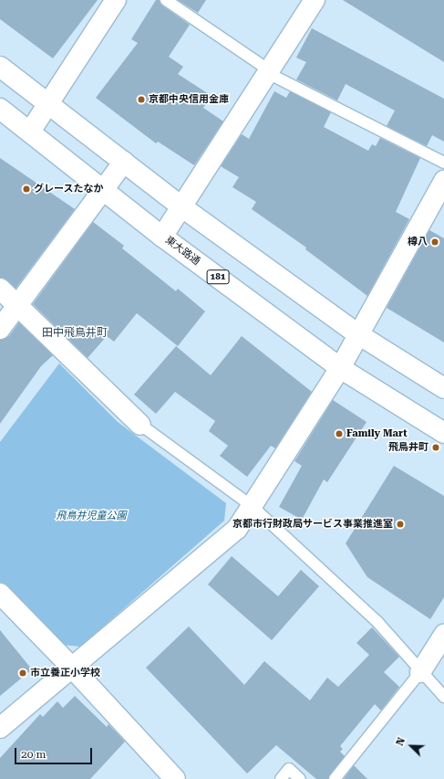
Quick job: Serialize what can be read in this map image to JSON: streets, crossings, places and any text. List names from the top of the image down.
{
  "streets": {
    "street": ["東大路通", "181"]
  },
  "districts": ["田中飛鳥井町"],
  "parks": ["飛鳥井児童公園"],
  "places": [
    "京都中央信用金庫",
    "グレースたなか",
    "樽八",
    "Family Mart",
    "飛鳥井町",
    "京都市行財政局サービス事業推進室",
    "市立養正小学校"
  ],
  "scale_bar": "20 m",
  "north": "top left"
}
